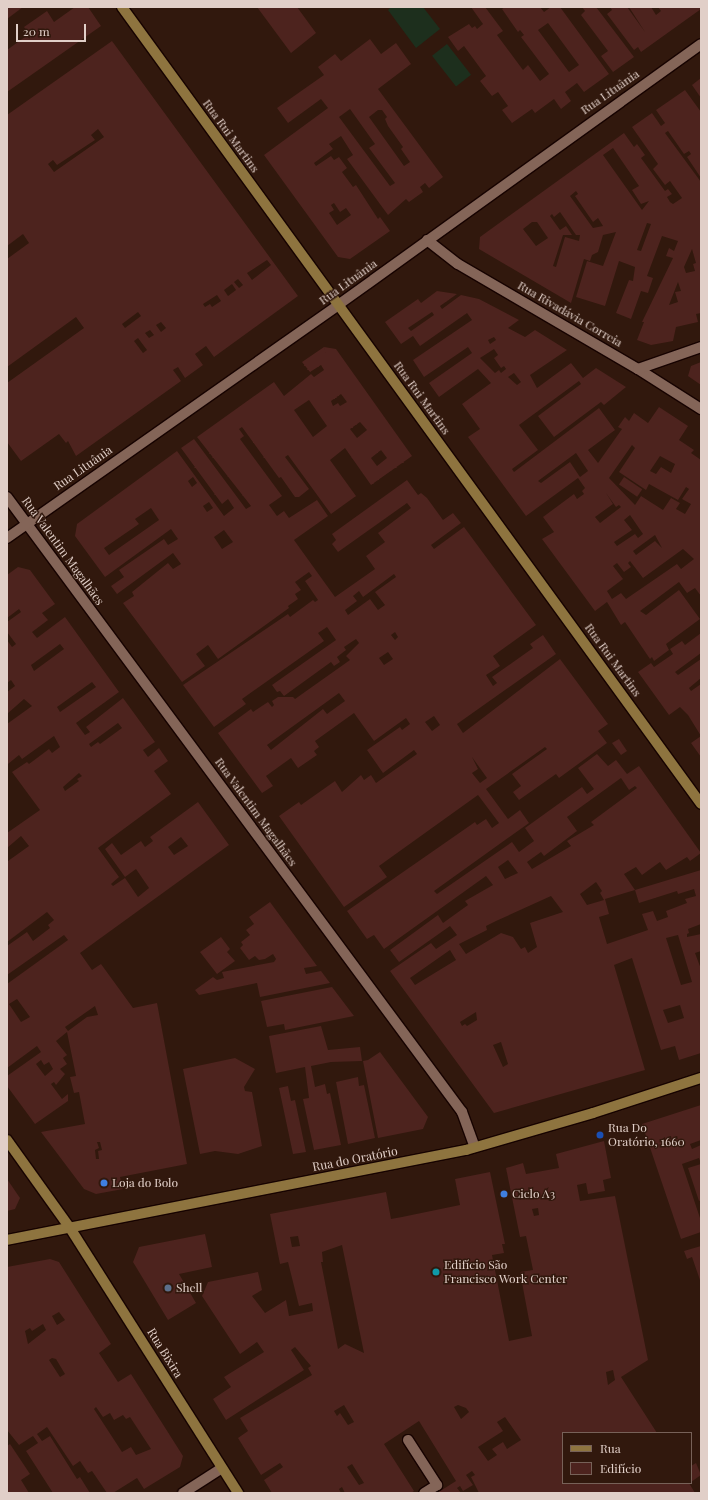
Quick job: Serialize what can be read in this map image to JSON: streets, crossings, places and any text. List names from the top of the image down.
{
  "streets": {
    "main road": ["Rua Rui Martins", "Rua do Oratório", "Rua Bixira"],
    "street": ["Rua Lituânia", "Rua Rivadávia Correia", "Rua Valentim Magalhães"]
  },
  "crossings": [
    ["Rua Lituânia", "Rua Rui Martins"],
    ["Rua Lituânia", "Rua Rivadávia Correia"],
    ["Rua Lituânia", "Rua Valentim Magalhães"],
    ["Rua Valentim Magalhães", "Rua do Oratório"],
    ["Rua do Oratório", "Rua Bixira"]
  ],
  "places": [
    "Rua Do Oratório, 1660",
    "Loja do Bolo",
    "Ciclo A3",
    "Edifício São Francisco Work Center",
    "Shell"
  ],
  "legend": ["Rua", "Edifício"],
  "scale_bar": "20 m"
}
